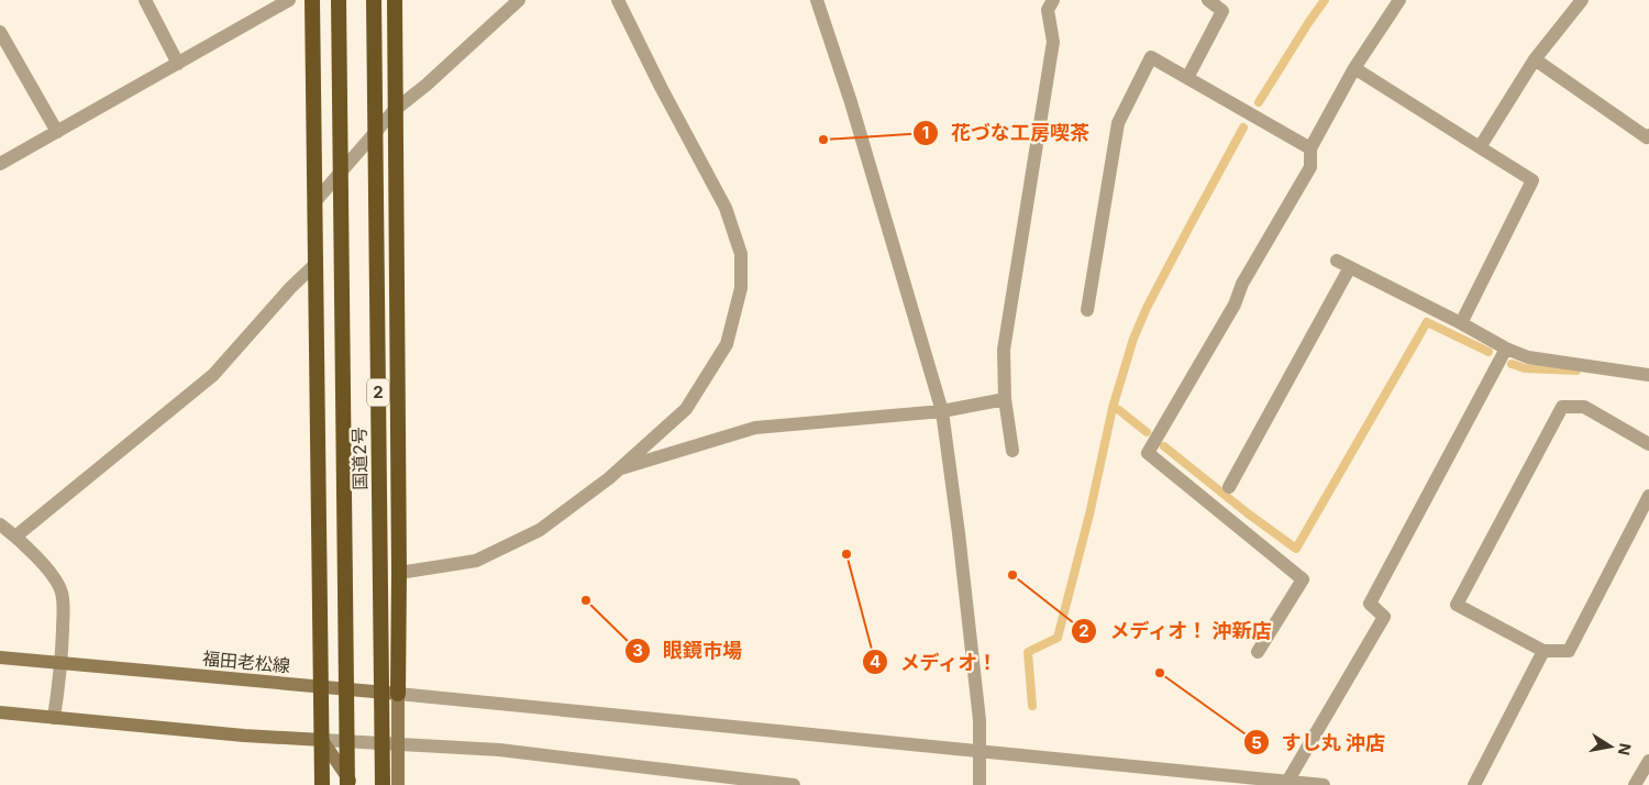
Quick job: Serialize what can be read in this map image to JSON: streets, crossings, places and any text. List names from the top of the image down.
{
  "streets": {
    "highway": ["2", "国道2号"],
    "main road": ["福田老松線"]
  },
  "places": [
    "花づな工房喫茶",
    "メディオ！",
    "メディオ！ 沖新店",
    "眼鏡市場",
    "すし丸 沖店"
  ],
  "north": "right"
}
